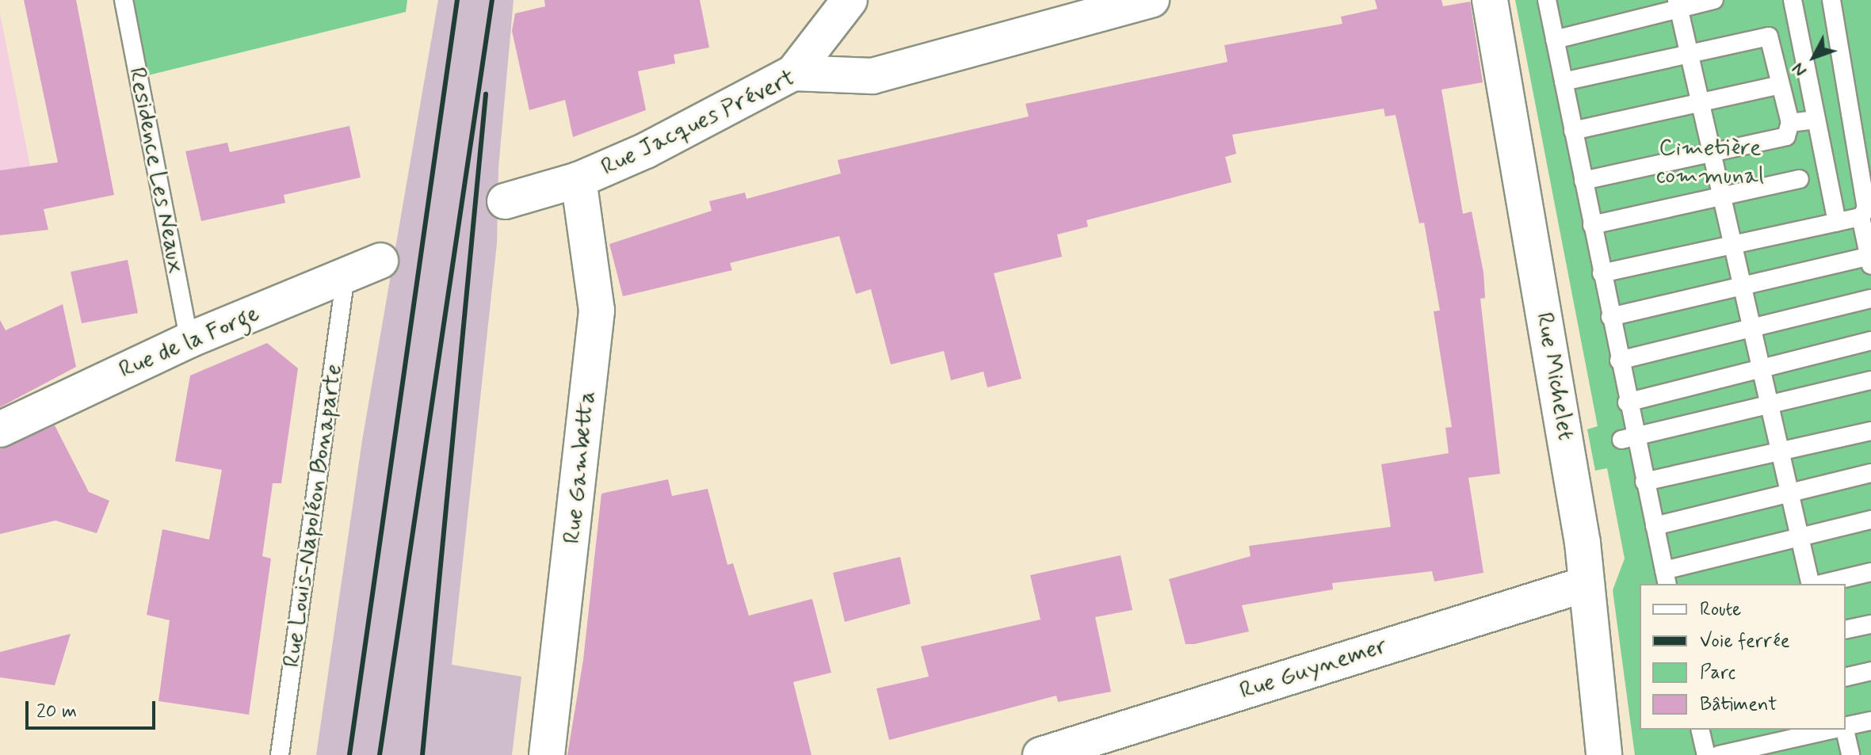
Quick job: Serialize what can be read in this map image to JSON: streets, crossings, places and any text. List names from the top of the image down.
{
  "streets": {
    "street": [
      "Rue Jacques Prévert",
      "Rue de la Forge",
      "Rue Michelet",
      "Rue Gambetta",
      "Rue Guynemer"
    ],
    "lane": ["Residence Les Neaux", "Rue Louis-Napoléon Bonaparte"]
  },
  "crossings": [
    ["Rue Jacques Prévert", "Rue Gambetta"],
    ["Residence Les Neaux", "Rue de la Forge"],
    ["Rue de la Forge", "Rue Louis-Napoléon Bonaparte"],
    ["Rue Michelet", "Rue Guynemer"]
  ],
  "parks": ["Cimetière communal"],
  "legend": [
    "Route",
    "Voie ferrée",
    "Parc",
    "Bâtiment"
  ],
  "scale_bar": "20 m",
  "north": "bottom left"
}
